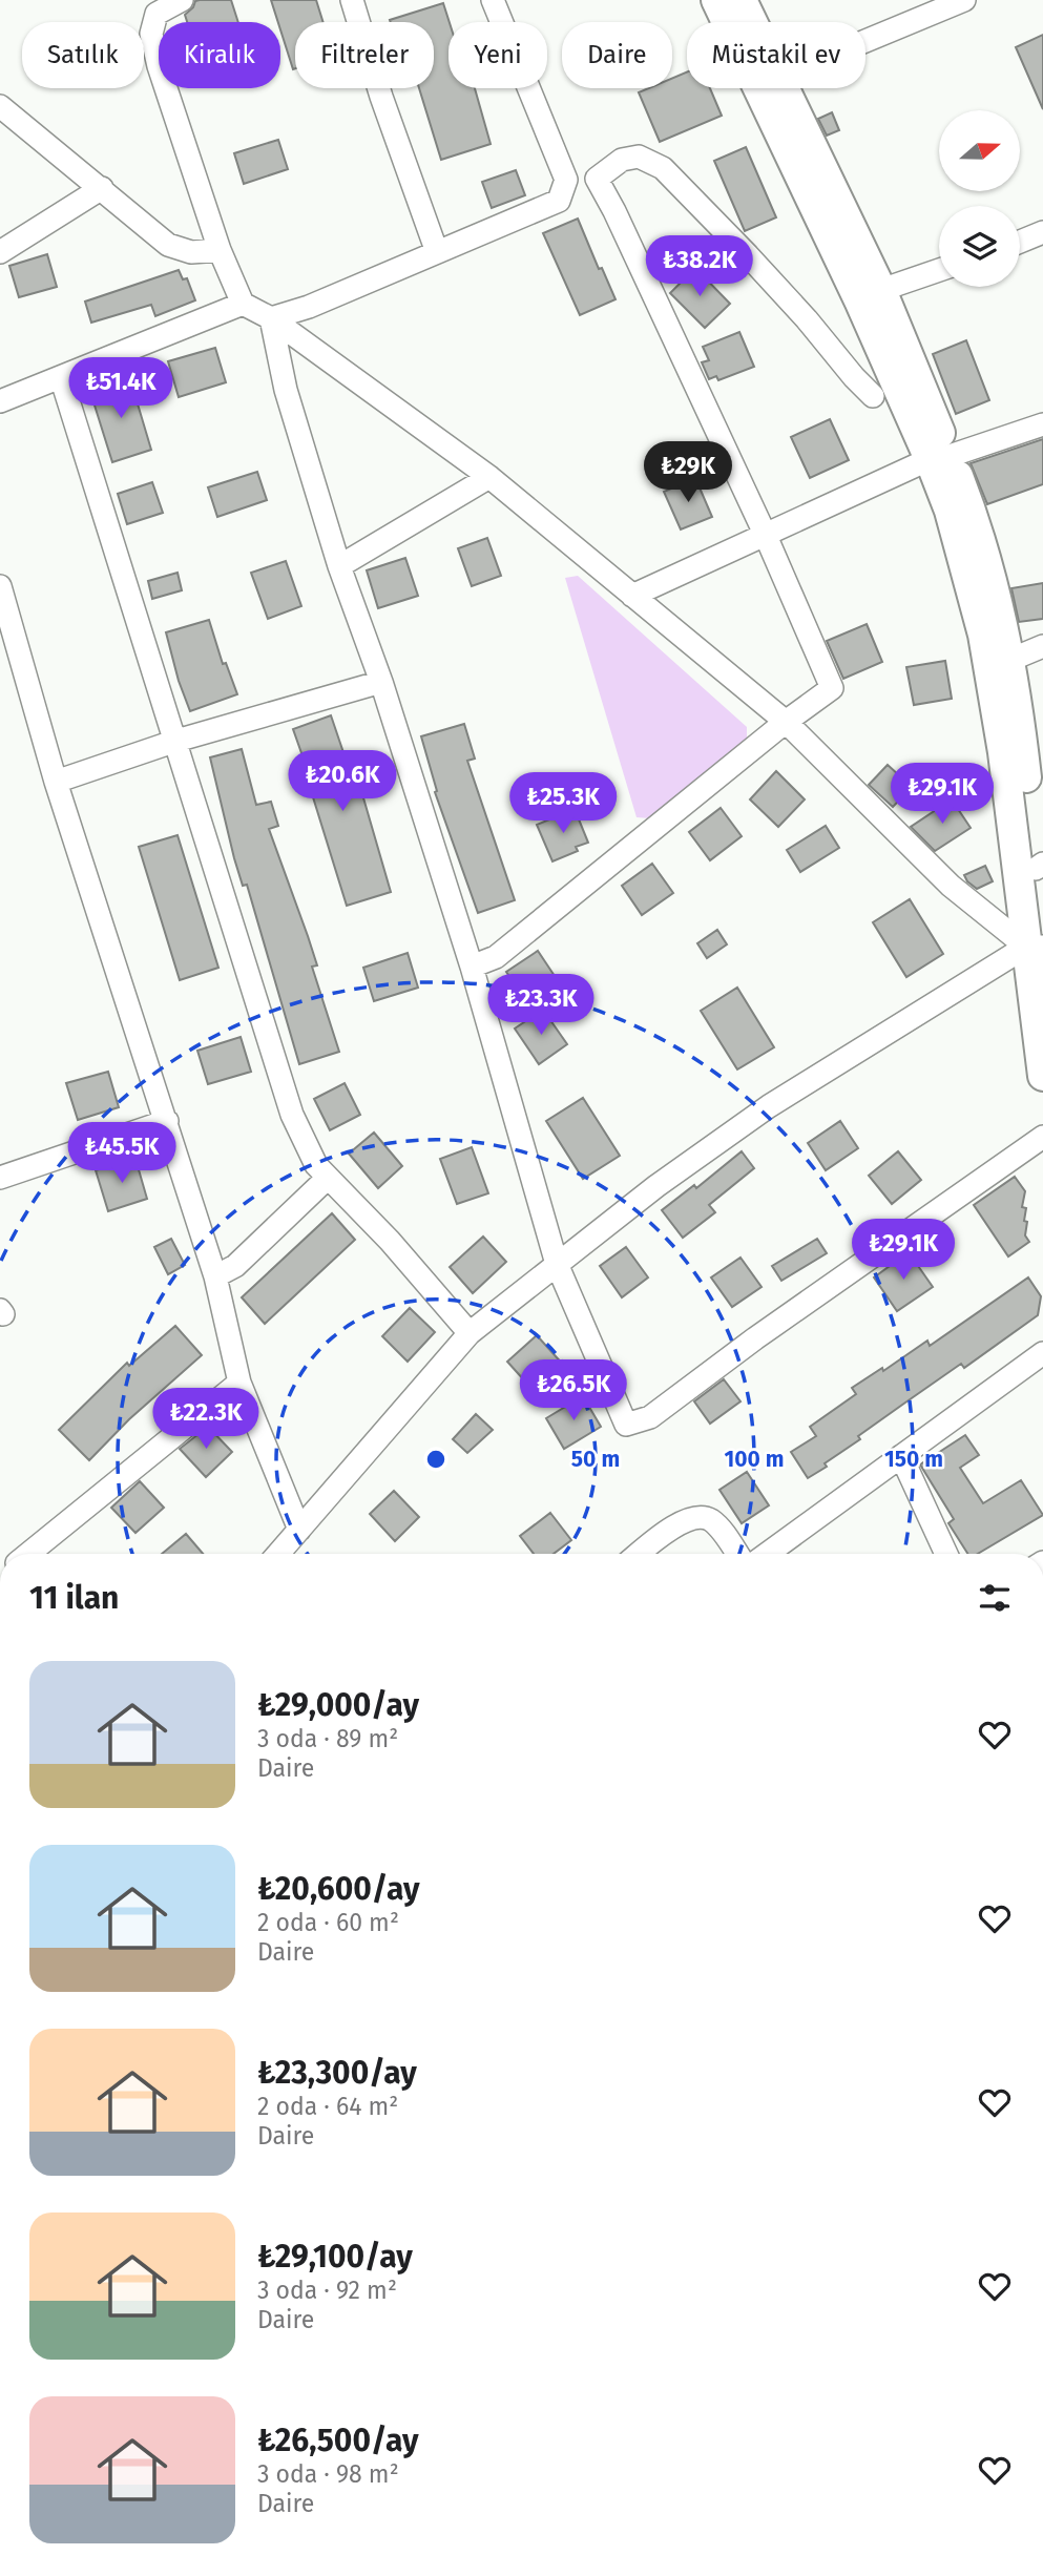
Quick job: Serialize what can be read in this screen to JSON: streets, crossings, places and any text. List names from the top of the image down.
{
  "north": "right",
  "page": {
    "chip": [
      "Satılık",
      "Kiralık",
      "Filtreler",
      "Yeni",
      "Daire",
      "Müstakil ev"
    ],
    "price": [
      "₺38.2K",
      "₺51.4K",
      "₺29K",
      "₺20.6K",
      "₺29.1K",
      "₺25.3K",
      "₺23.3K",
      "₺45.5K",
      "₺29.1K",
      "₺26.5K",
      "₺22.3K"
    ],
    "heading": "11 ilan",
    "list": [
      {
        "name": "₺29,000/ay",
        "note": "3 oda · 89 m² · Daire"
      },
      {
        "name": "₺20,600/ay",
        "note": "2 oda · 60 m² · Daire"
      },
      {
        "name": "₺23,300/ay",
        "note": "2 oda · 64 m² · Daire"
      },
      {
        "name": "₺29,100/ay",
        "note": "3 oda · 92 m² · Daire"
      },
      {
        "name": "₺26,500/ay",
        "note": "3 oda · 98 m² · Daire"
      }
    ]
  },
  "rings": ["50 m", "100 m", "150 m"]
}
